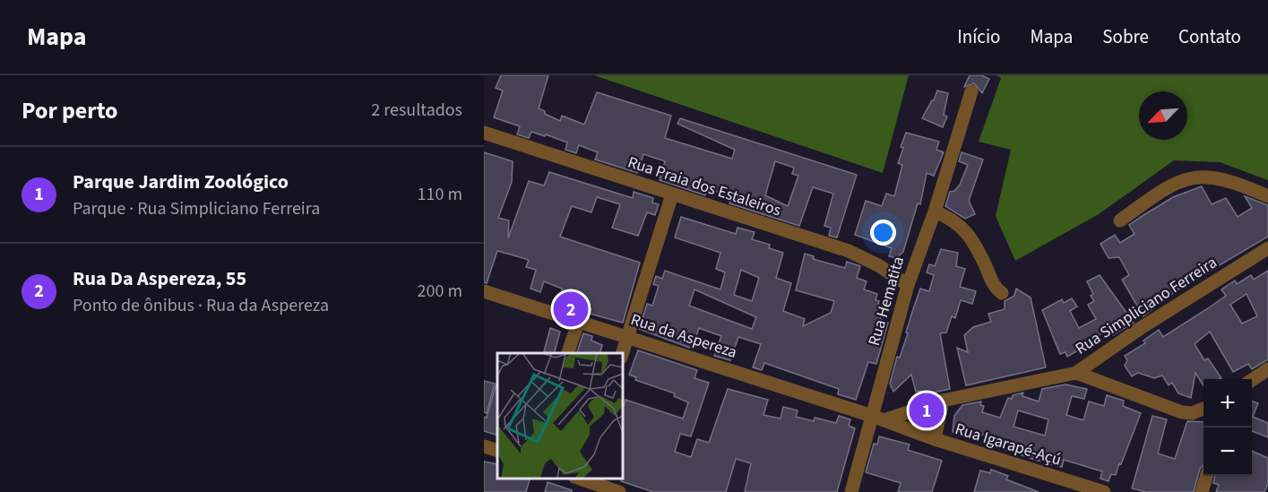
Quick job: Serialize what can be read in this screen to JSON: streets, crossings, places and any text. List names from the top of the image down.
{
  "streets": {
    "street": [
      "Rua Praia dos Estaleiros",
      "Rua Hematita",
      "Rua Simpliciano Ferreira",
      "Rua da Aspereza",
      "Rua Igarapé-Açú"
    ]
  },
  "crossings": [
    ["Rua Praia dos Estaleiros", "Rua Hematita"],
    ["Rua Hematita", "Rua Simpliciano Ferreira"],
    ["Rua Hematita", "Rua da Aspereza"],
    ["Rua Hematita", "Rua Igarapé-Açú"],
    ["Rua Simpliciano Ferreira", "Rua da Aspereza"],
    ["Rua Simpliciano Ferreira", "Rua Igarapé-Açú"],
    ["Rua da Aspereza", "Rua Igarapé-Açú"]
  ],
  "north": "bottom left",
  "page": {
    "header": "Mapa",
    "nav": [
      "Início",
      "Mapa",
      "Sobre",
      "Contato"
    ],
    "heading": ["Por perto", "2 resultados"],
    "list": [
      {
        "mark": "1",
        "name": "Parque Jardim Zoológico",
        "note": "Parque · Rua Simpliciano Ferreira",
        "value": "110 m"
      },
      {
        "mark": "2",
        "name": "Rua Da Aspereza, 55",
        "note": "Ponto de ônibus · Rua da Aspereza",
        "value": "200 m"
      }
    ],
    "pins": ["2", "1"],
    "map_buttons": ["+", "−"]
  }
}
